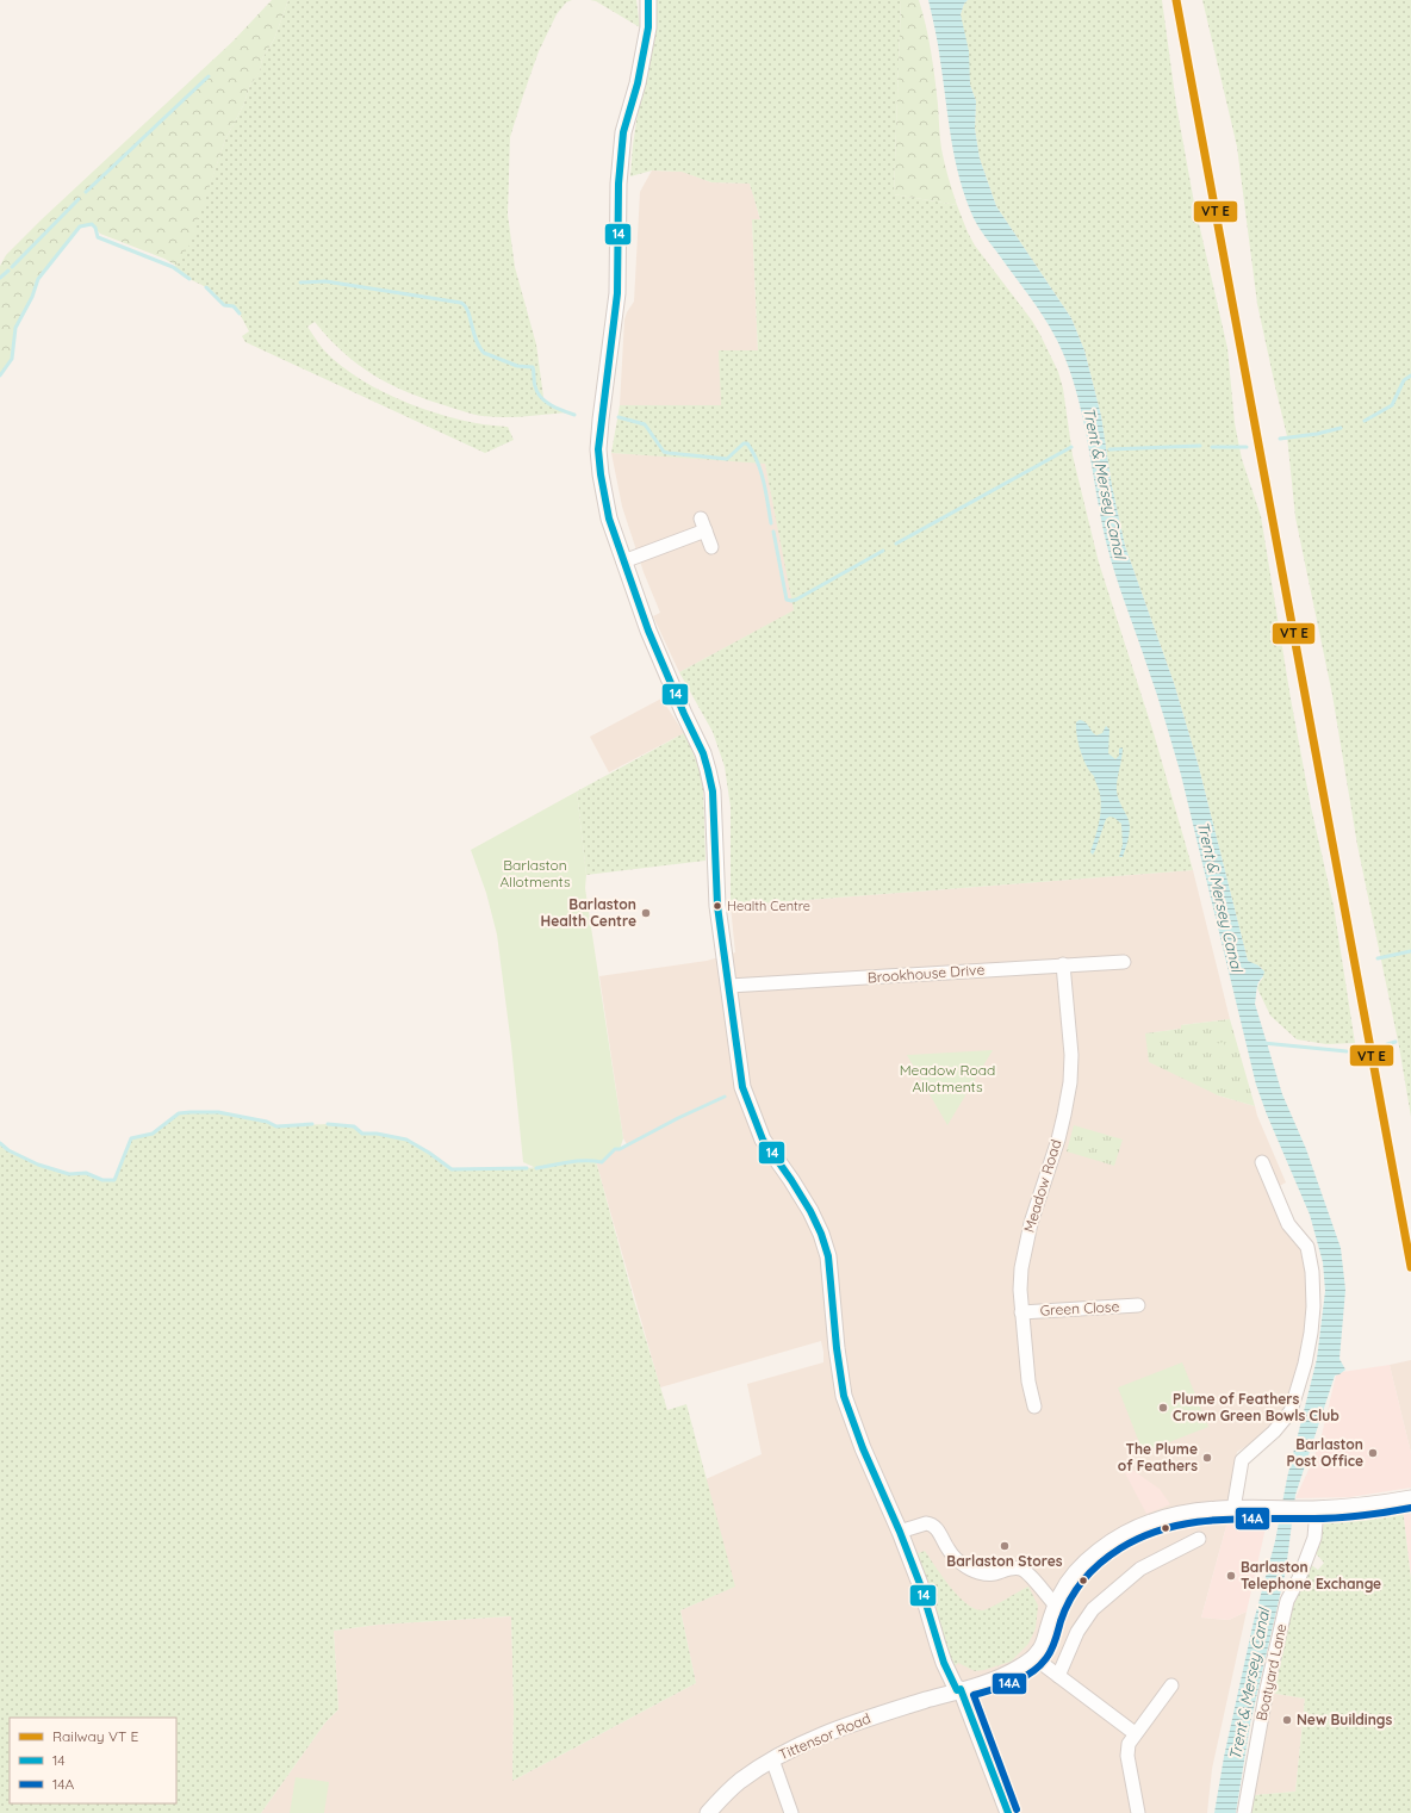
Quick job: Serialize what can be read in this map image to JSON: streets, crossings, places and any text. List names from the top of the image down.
{
  "streets": {
    "street": [
      "Brookhouse Drive",
      "Meadow Road",
      "Green Close",
      "Boatyard Lane",
      "Tittensor Road"
    ]
  },
  "crossings": [
    ["Brookhouse Drive", "Meadow Road"],
    ["Meadow Road", "Green Close"]
  ],
  "water": ["Trent & Mersey Canal"],
  "parks": ["Barlaston Allotments", "Meadow Road Allotments"],
  "places": [
    "Health Centre",
    "Barlaston Health Centre",
    "Plume of Feathers Crown Green Bowls Club",
    "Barlaston Post Office",
    "The Plume of Feathers",
    "Barlaston Stores",
    "Barlaston Telephone Exchange",
    "New Buildings"
  ],
  "lines": ["transit line 14", "transit line 14A"],
  "legend": ["Railway VT E", "14", "14A"]
}
